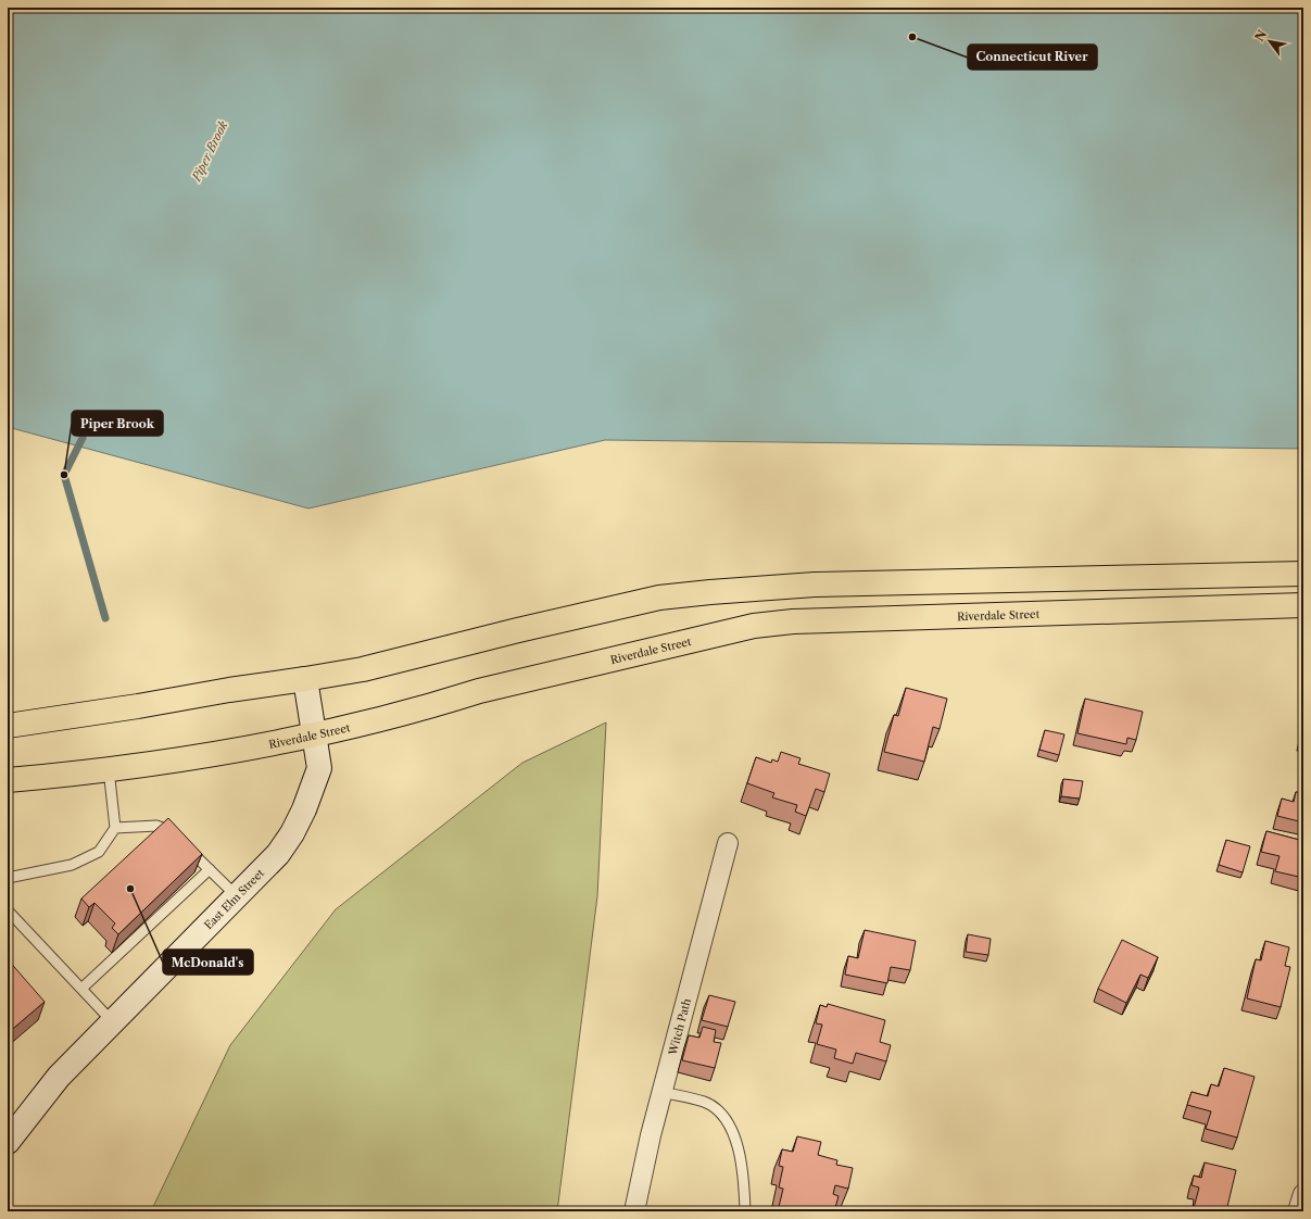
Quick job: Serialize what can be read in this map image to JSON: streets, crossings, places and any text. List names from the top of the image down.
{
  "streets": {
    "main road": ["Riverdale Street", "East Elm Street"],
    "street": ["Witch Path"]
  },
  "crossings": [
    ["Riverdale Street", "East Elm Street"]
  ],
  "water": ["Piper Brook"],
  "places": ["Connecticut River", "Piper Brook", "McDonald's"],
  "north": "top left"
}
